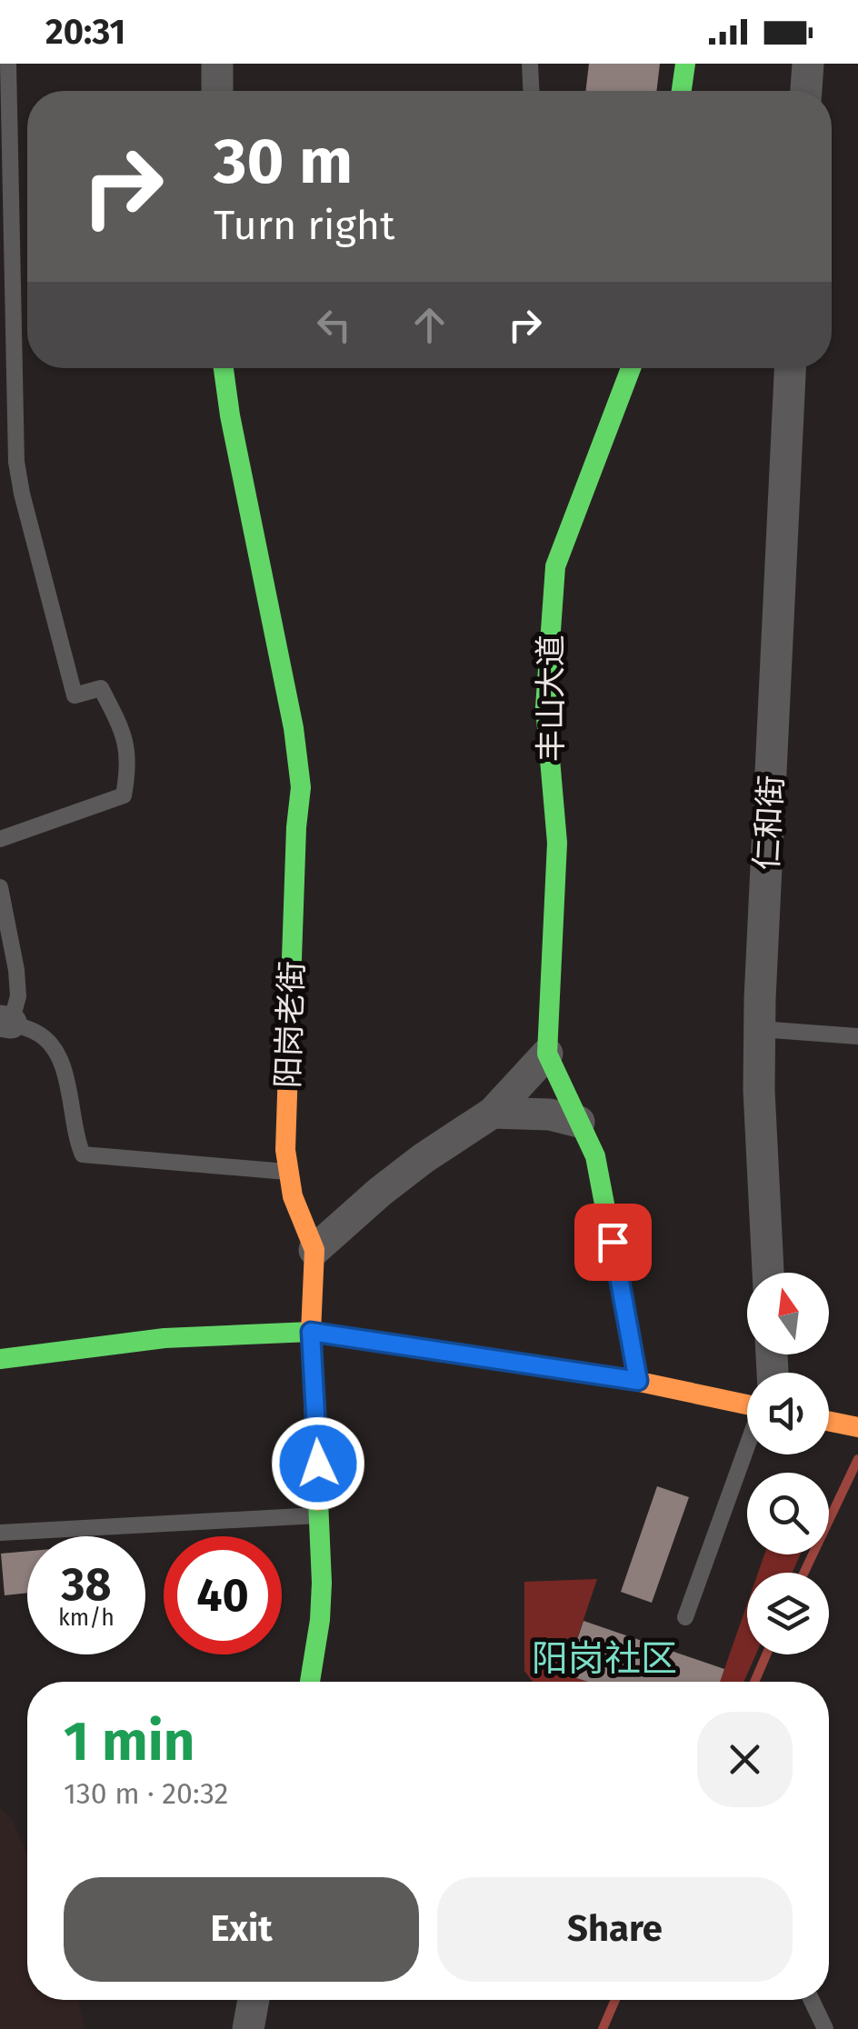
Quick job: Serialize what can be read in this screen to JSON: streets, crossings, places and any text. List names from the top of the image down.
{
  "streets": {
    "street": ["丰山大道", "仁和街", "阳岗老街"]
  },
  "districts": ["阳岗社区"],
  "north": "top",
  "page": {
    "status": "20:31",
    "turn": ["30 m", "Turn right"],
    "speed": "38 km/h",
    "limit": "40",
    "heading": ["1 min", "130 m · 20:32"],
    "buttons": ["Exit", "Share"]
  }
}
